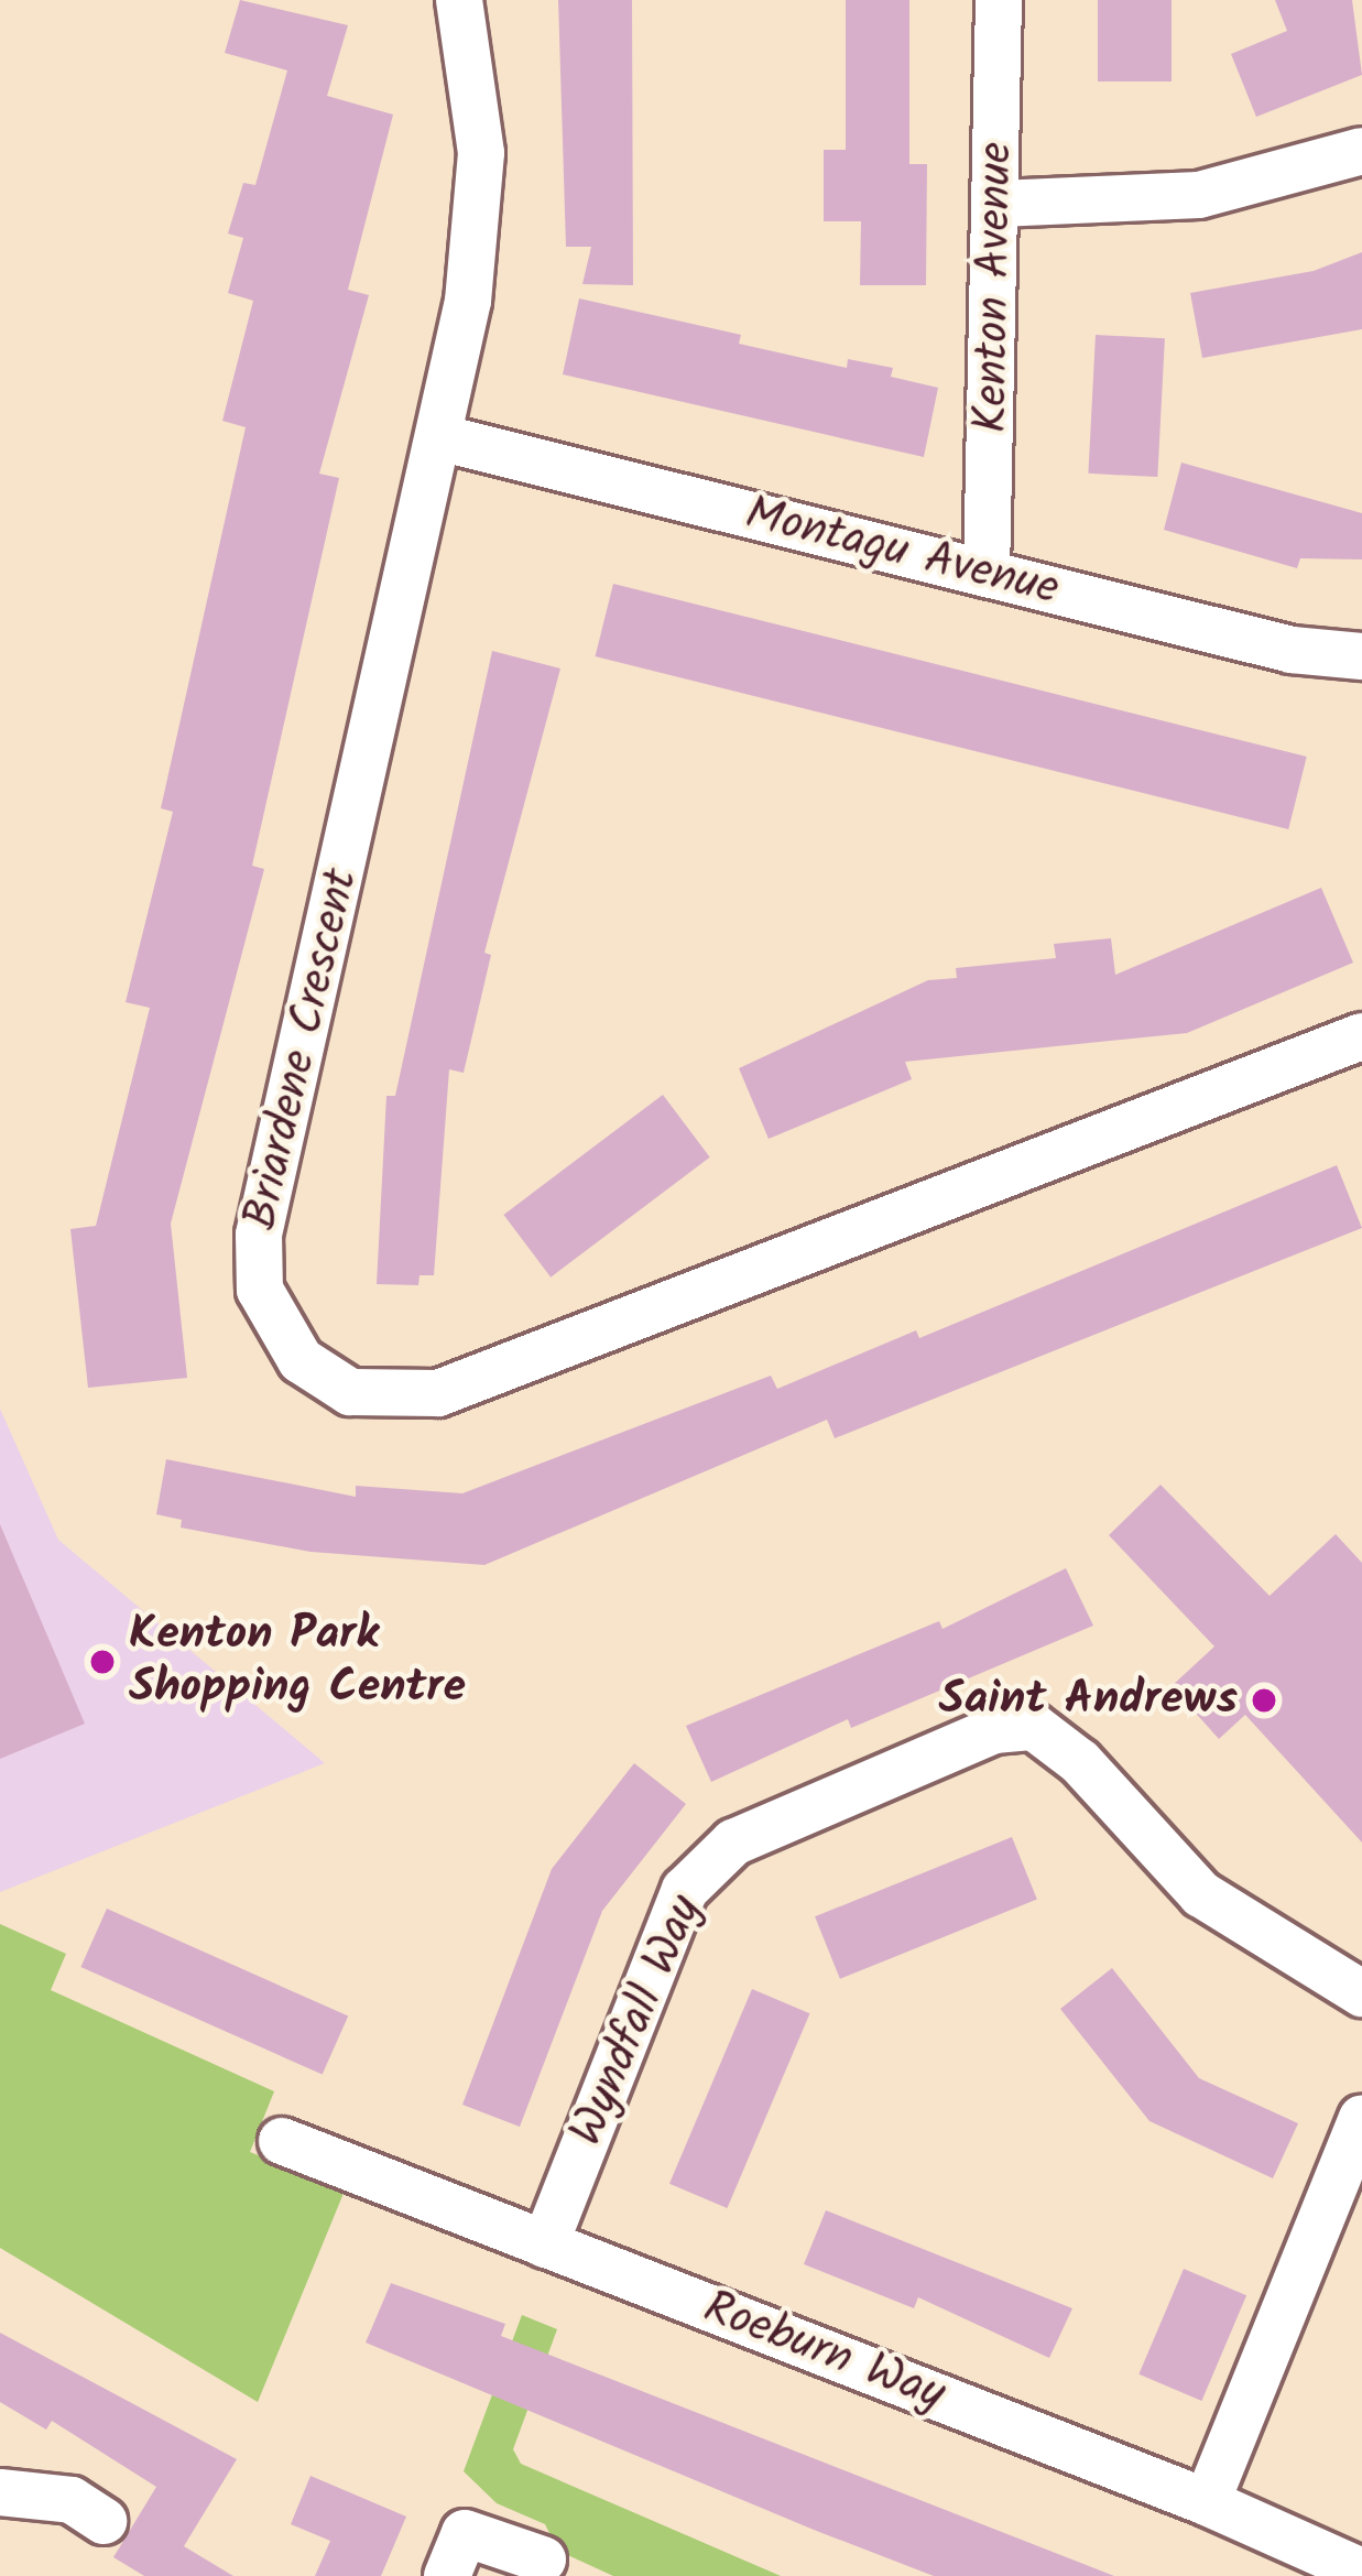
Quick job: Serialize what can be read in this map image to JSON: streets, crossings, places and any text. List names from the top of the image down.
{
  "streets": {
    "street": [
      "Kenton Avenue",
      "Montagu Avenue",
      "Briardene Crescent",
      "Wyndfall Way",
      "Roeburn Way"
    ]
  },
  "crossings": [
    ["Kenton Avenue", "Montagu Avenue"],
    ["Montagu Avenue", "Briardene Crescent"],
    ["Wyndfall Way", "Roeburn Way"]
  ],
  "places": ["Kenton Park Shopping Centre", "Saint Andrews"]
}
